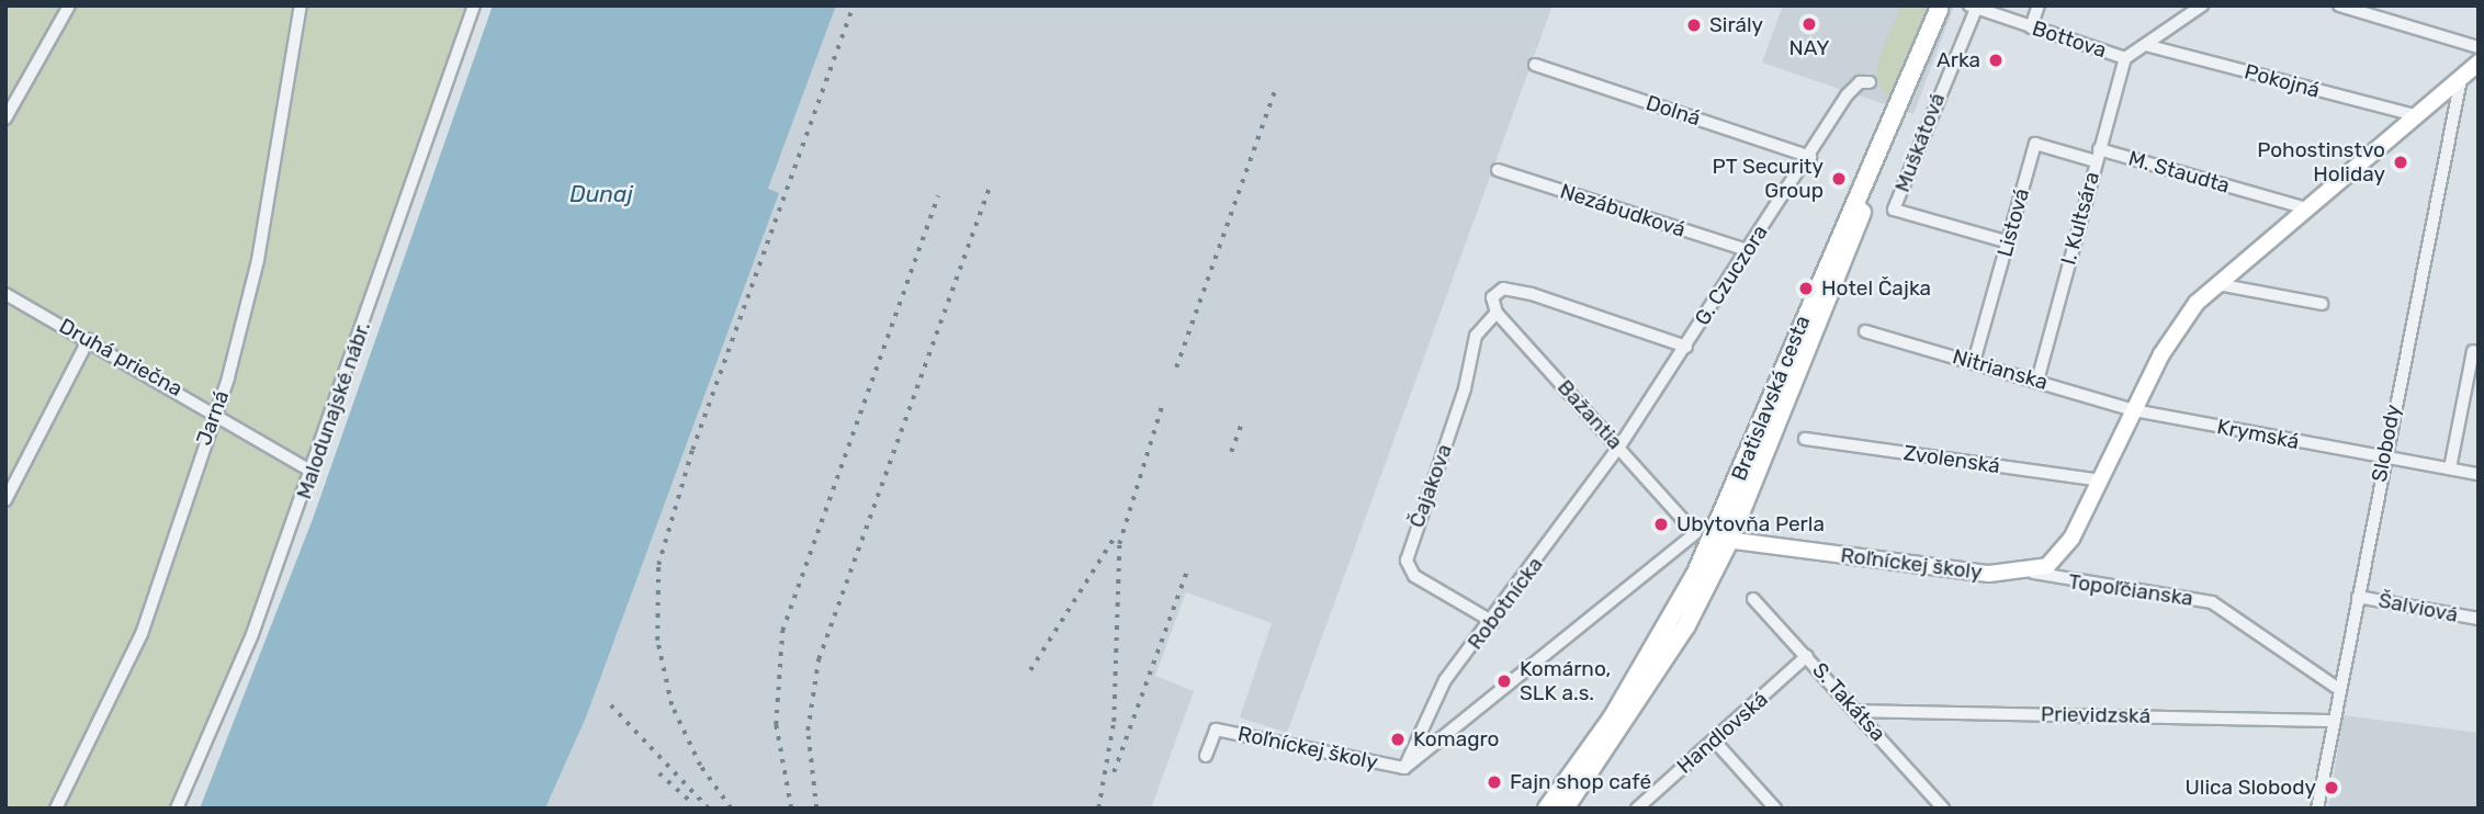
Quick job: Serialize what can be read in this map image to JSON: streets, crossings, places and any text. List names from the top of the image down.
{
  "streets": {
    "main road": ["Bratislavská cesta", "Roľníckej školy"],
    "street": [
      "Bottova",
      "Pokojná",
      "Dolná",
      "Muškátová",
      "M. Staudta",
      "Nezábudková",
      "I. Kultsára",
      "Listová",
      "G. Czuczora",
      "Druhá priečna",
      "Nitrianska",
      "Malodunajské nábr.",
      "Bažantia",
      "Jarná",
      "Krymská",
      "Slobody",
      "Zvolenská",
      "Čajakova",
      "Topoľčianska",
      "Robotnícka",
      "Šalviová",
      "S. Takátsa",
      "Prievidzská",
      "Handlovská"
    ]
  },
  "crossings": [
    ["Bottova", "Pokojná"],
    ["Bottova", "Muškátová"],
    ["Bottova", "I. Kultsára"],
    ["Dolná", "G. Czuczora"],
    ["Muškátová", "Listová"],
    ["M. Staudta", "I. Kultsára"],
    ["M. Staudta", "Listová"],
    ["Nezábudková", "G. Czuczora"],
    ["I. Kultsára", "Listová"],
    ["I. Kultsára", "Nitrianska"],
    ["Listová", "Nitrianska"],
    ["G. Czuczora", "Bažantia"],
    ["G. Czuczora", "Robotnícka"],
    ["Druhá priečna", "Malodunajské nábr."],
    ["Druhá priečna", "Jarná"],
    ["Nitrianska", "Krymská"],
    ["Bratislavská cesta", "Roľníckej školy"],
    ["Bažantia", "Čajakova"],
    ["Bažantia", "Roľníckej školy"],
    ["Bažantia", "Robotnícka"],
    ["Krymská", "Slobody"],
    ["Slobody", "Topoľčianska"],
    ["Slobody", "Šalviová"],
    ["Slobody", "Prievidzská"],
    ["Čajakova", "Robotnícka"],
    ["Roľníckej školy", "Topoľčianska"],
    ["Roľníckej školy", "Robotnícka"],
    ["S. Takátsa", "Prievidzská"],
    ["S. Takátsa", "Handlovská"]
  ],
  "water": ["Dunaj"],
  "places": [
    "NAY",
    "Sirály",
    "Arka",
    "Pohostinstvo Holiday",
    "PT Security Group",
    "Hotel Čajka",
    "Ubytovňa Perla",
    "Komárno, SLK a.s.",
    "Komagro",
    "Fajn shop café",
    "Ulica Slobody"
  ]
}
